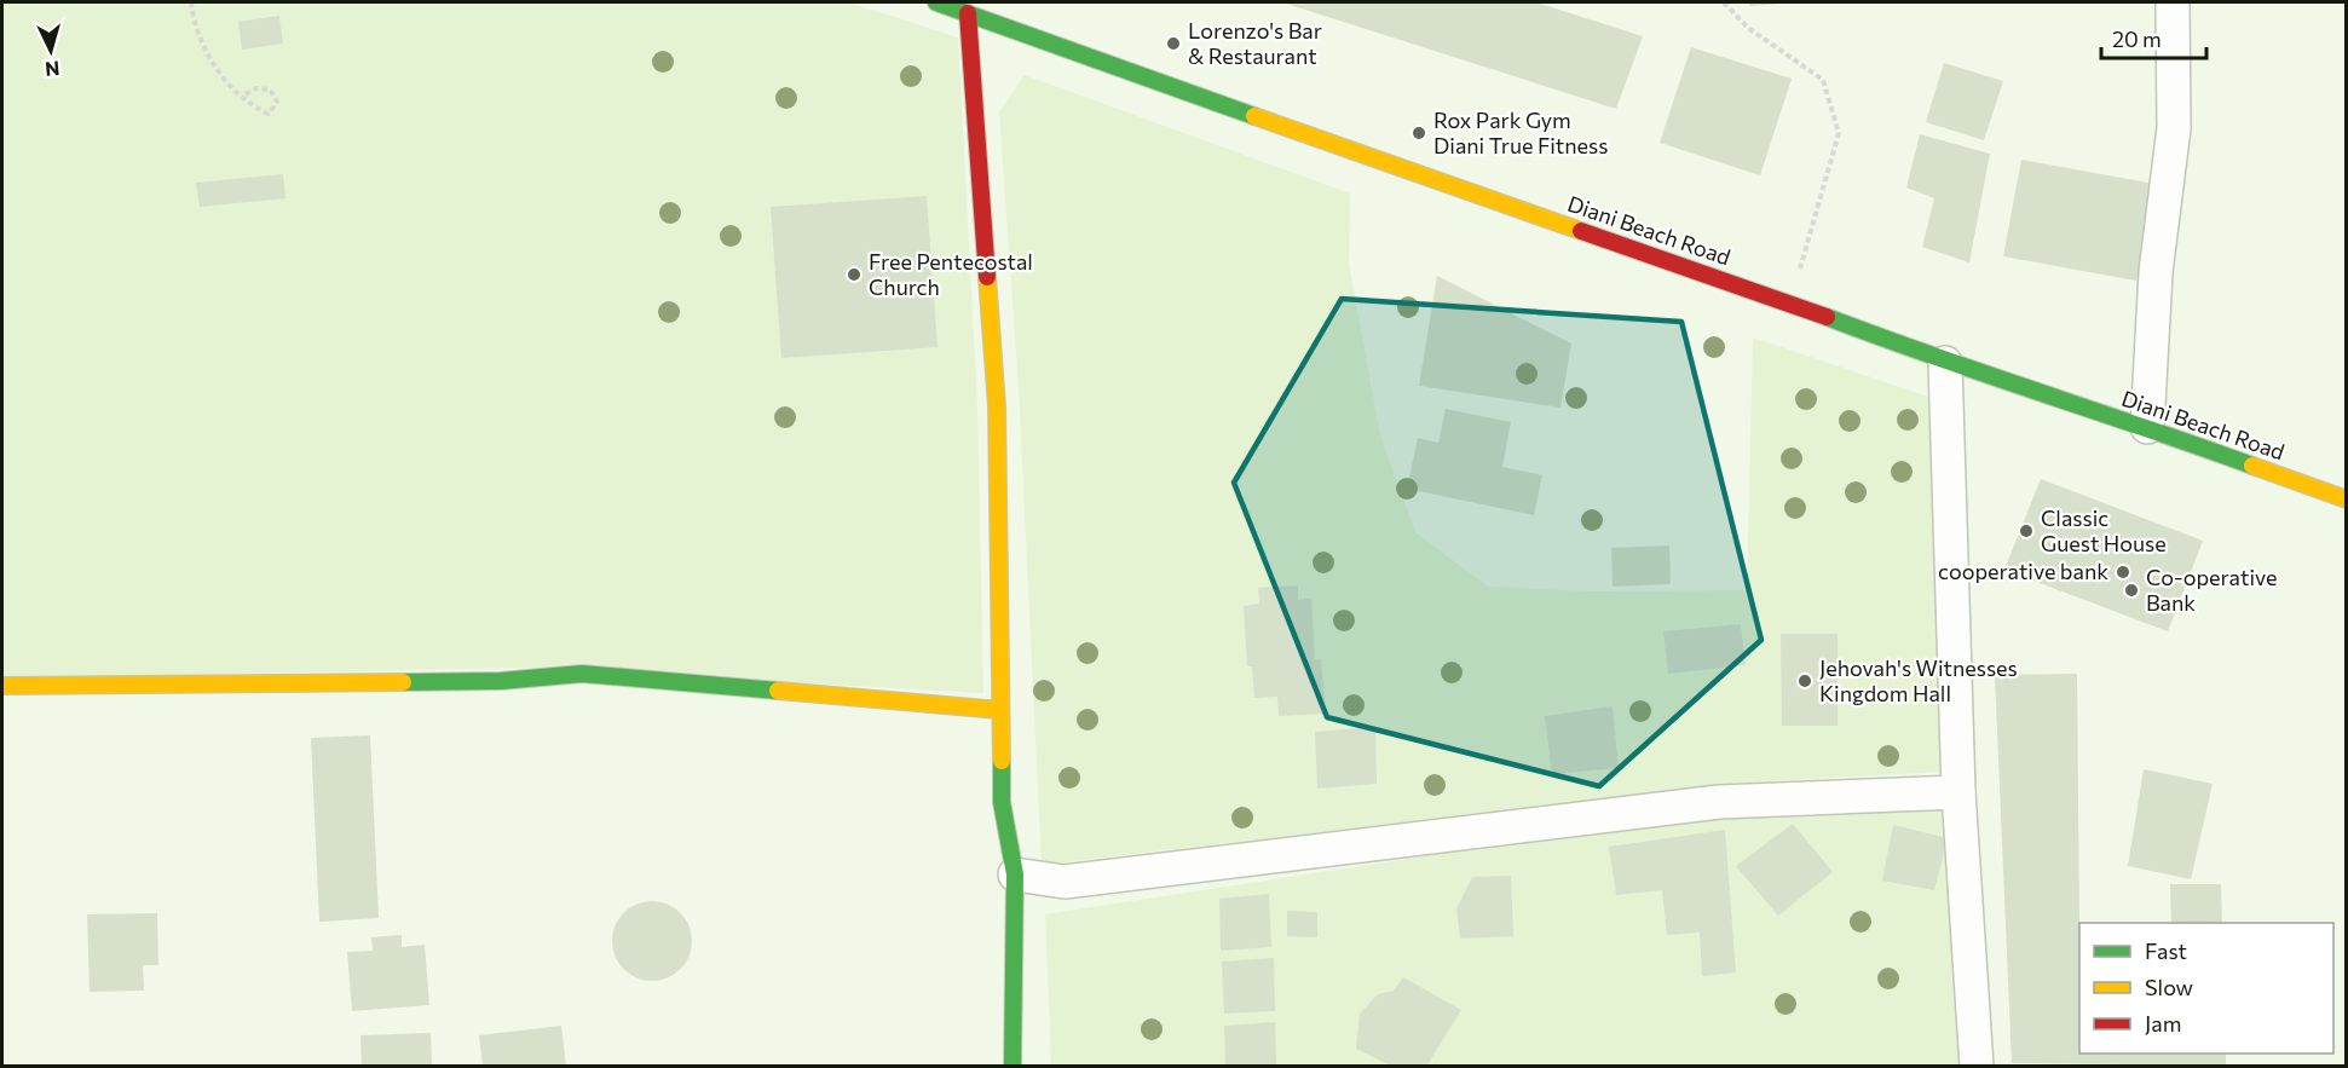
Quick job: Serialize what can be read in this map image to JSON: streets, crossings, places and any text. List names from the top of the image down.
{
  "streets": {
    "street": ["Diani Beach Road"]
  },
  "places": [
    "Lorenzo's Bar & Restaurant",
    "Rox Park Gym Diani True Fitness",
    "Free Pentecostal Church",
    "Classic Guest House",
    "cooperative bank",
    "Co-operative Bank",
    "Jehovah's Witnesses Kingdom Hall"
  ],
  "legend": ["Fast", "Slow", "Jam"],
  "scale_bar": "20 m",
  "north": "bottom"
}
